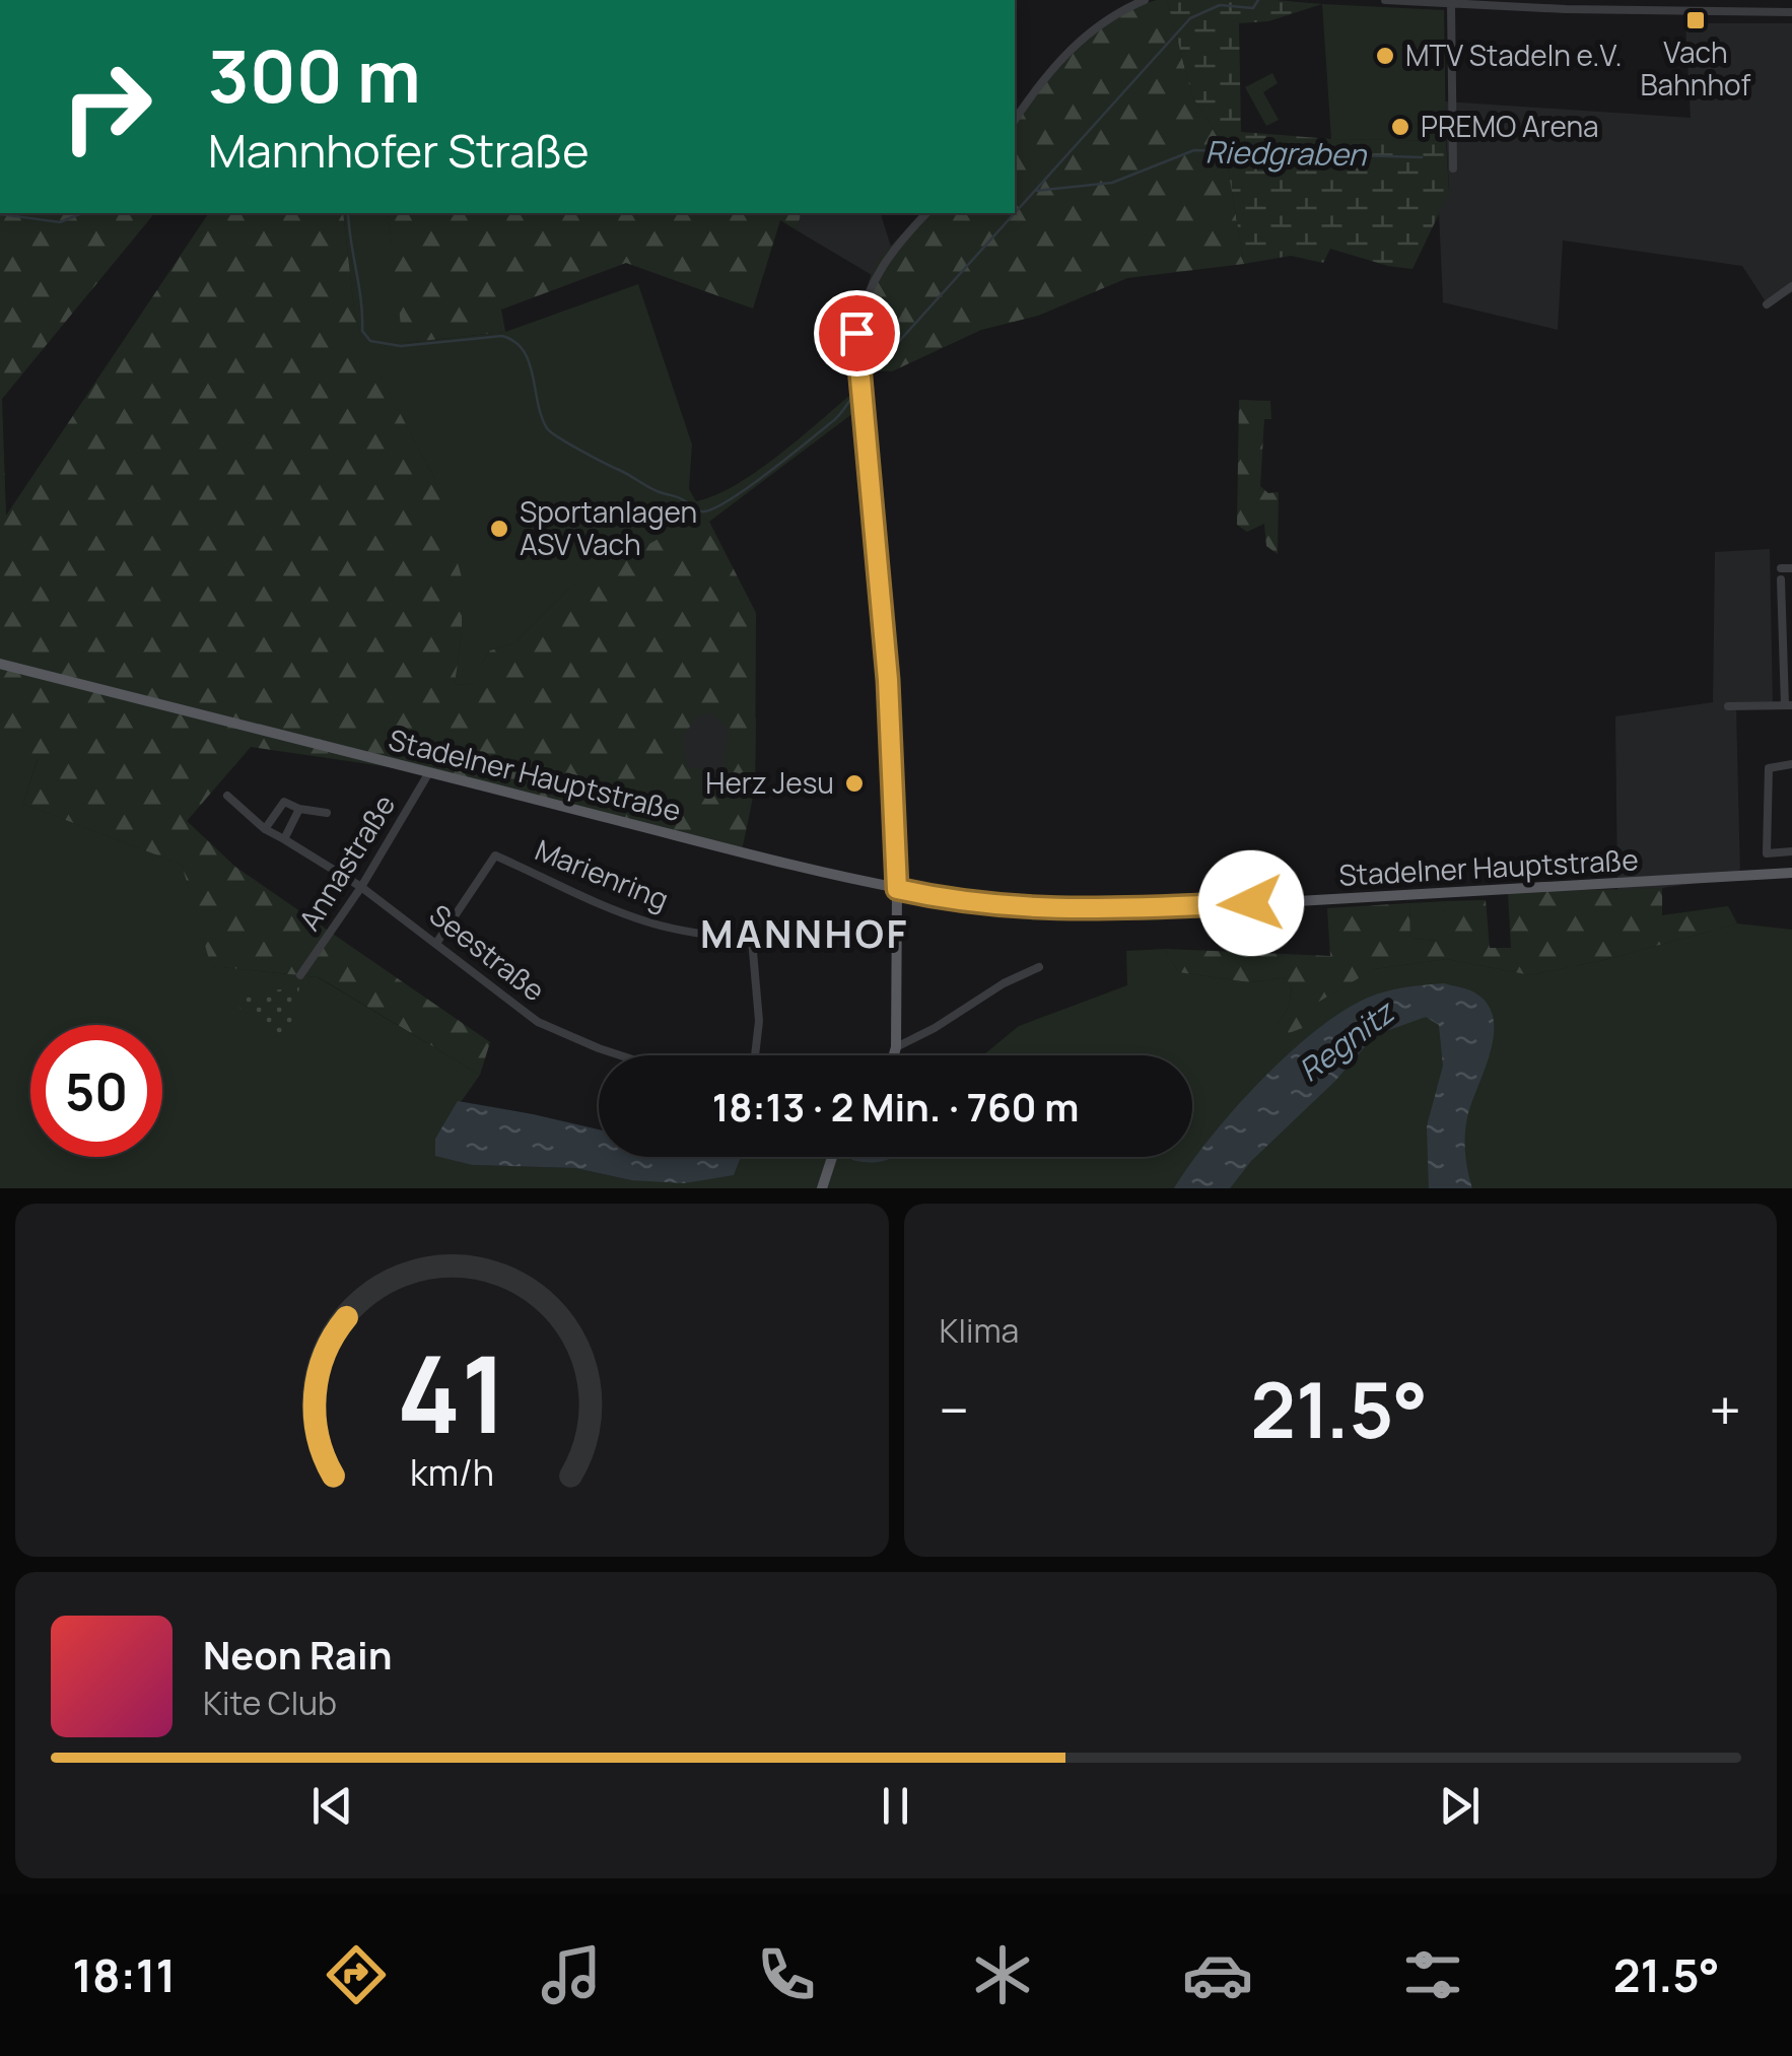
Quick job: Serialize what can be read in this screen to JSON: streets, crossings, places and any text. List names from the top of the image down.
{
  "streets": {
    "main road": ["Stadelner Hauptstraße"],
    "street": ["Annastraße", "Marienring", "Seestraße"]
  },
  "crossings": [
    ["Stadelner Hauptstraße", "Annastraße"],
    ["Annastraße", "Seestraße"],
    ["Marienring", "Seestraße"]
  ],
  "districts": ["MANNHOF"],
  "water": ["Riedgraben", "Regnitz"],
  "places": {
    "transit": ["Vach Bahnhof"],
    "other": [
      "MTV Stadeln e.V.",
      "PREMO Arena",
      "Sportanlagen ASV Vach",
      "Herz Jesu"
    ]
  },
  "page": {
    "turn": ["300 m", "Mannhofer Straße"],
    "limit": "50",
    "trip": "18:13 · 2 Min. · 760 m",
    "tile": "Klima",
    "heat": ["−", "21.5°", "+"],
    "song": ["Neon Rain", "Kite Club"],
    "tabs": ["18:11", "21.5°"],
    "gauge": ["41", "km/h"]
  }
}
